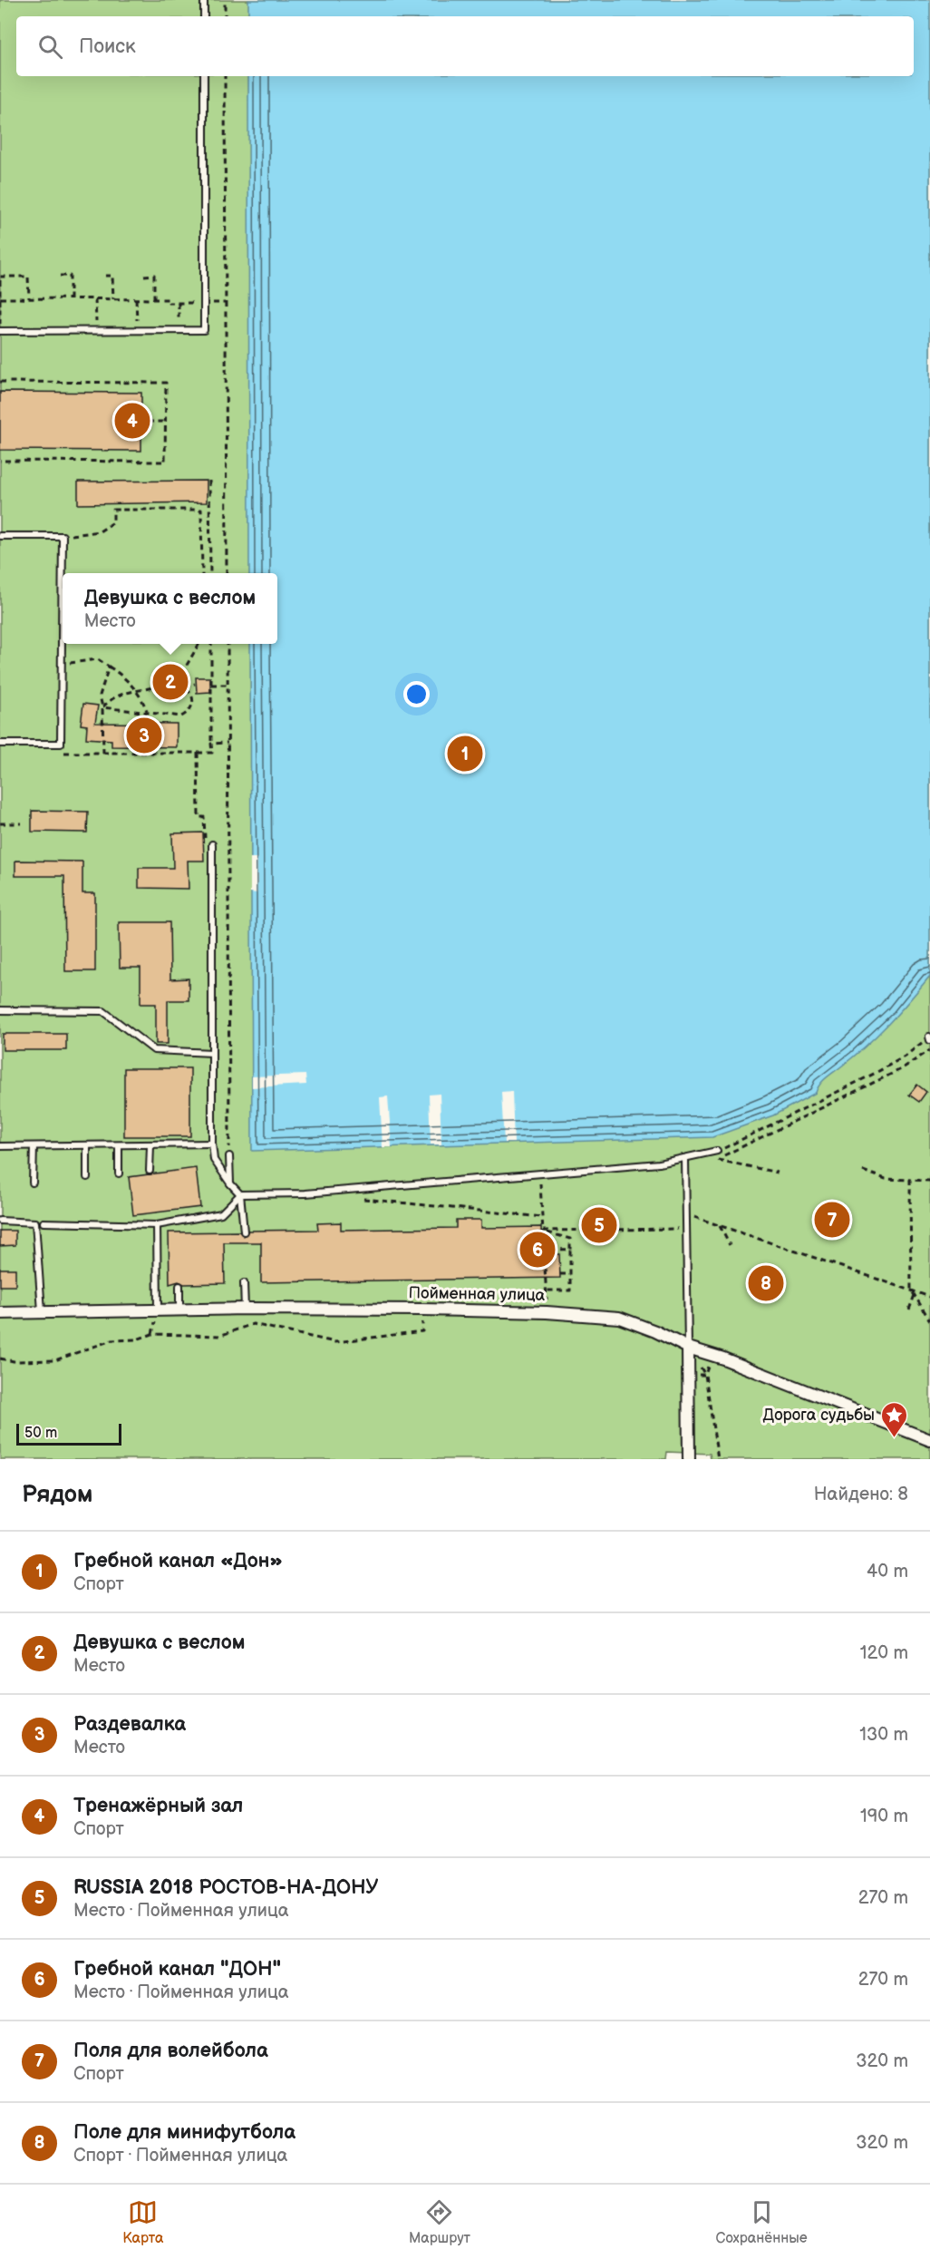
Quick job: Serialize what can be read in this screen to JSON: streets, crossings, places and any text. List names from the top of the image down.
{
  "streets": {
    "street": ["Пойменная улица"]
  },
  "places": {
    "place": ["Дорога судьбы"]
  },
  "scale_bar": "50 m",
  "page": {
    "search": "Поиск",
    "pins": [
      "4",
      "2",
      "3",
      "1",
      "7",
      "5",
      "6",
      "8"
    ],
    "popup": ["Девушка с веслом", "Место"],
    "scale": "50 m",
    "heading": ["Рядом", "Найдено: 8"],
    "list": [
      {
        "mark": "1",
        "name": "Гребной канал «Дон»",
        "note": "Спорт",
        "value": "40 m"
      },
      {
        "mark": "2",
        "name": "Девушка с веслом",
        "note": "Место",
        "value": "120 m"
      },
      {
        "mark": "3",
        "name": "Раздевалка",
        "note": "Место",
        "value": "130 m"
      },
      {
        "mark": "4",
        "name": "Тренажёрный зал",
        "note": "Спорт",
        "value": "190 m"
      },
      {
        "mark": "5",
        "name": "RUSSIA 2018 РОСТОВ-НА-ДОНУ",
        "note": "Место · Пойменная улица",
        "value": "270 m"
      },
      {
        "mark": "6",
        "name": "Гребной канал \"ДОН\"",
        "note": "Место · Пойменная улица",
        "value": "270 m"
      },
      {
        "mark": "7",
        "name": "Поля для волейбола",
        "note": "Спорт",
        "value": "320 m"
      },
      {
        "mark": "8",
        "name": "Поле для минифутбола",
        "note": "Спорт · Пойменная улица",
        "value": "320 m"
      }
    ],
    "nav": ["Карта", "Маршрут", "Сохранённые"]
  }
}
